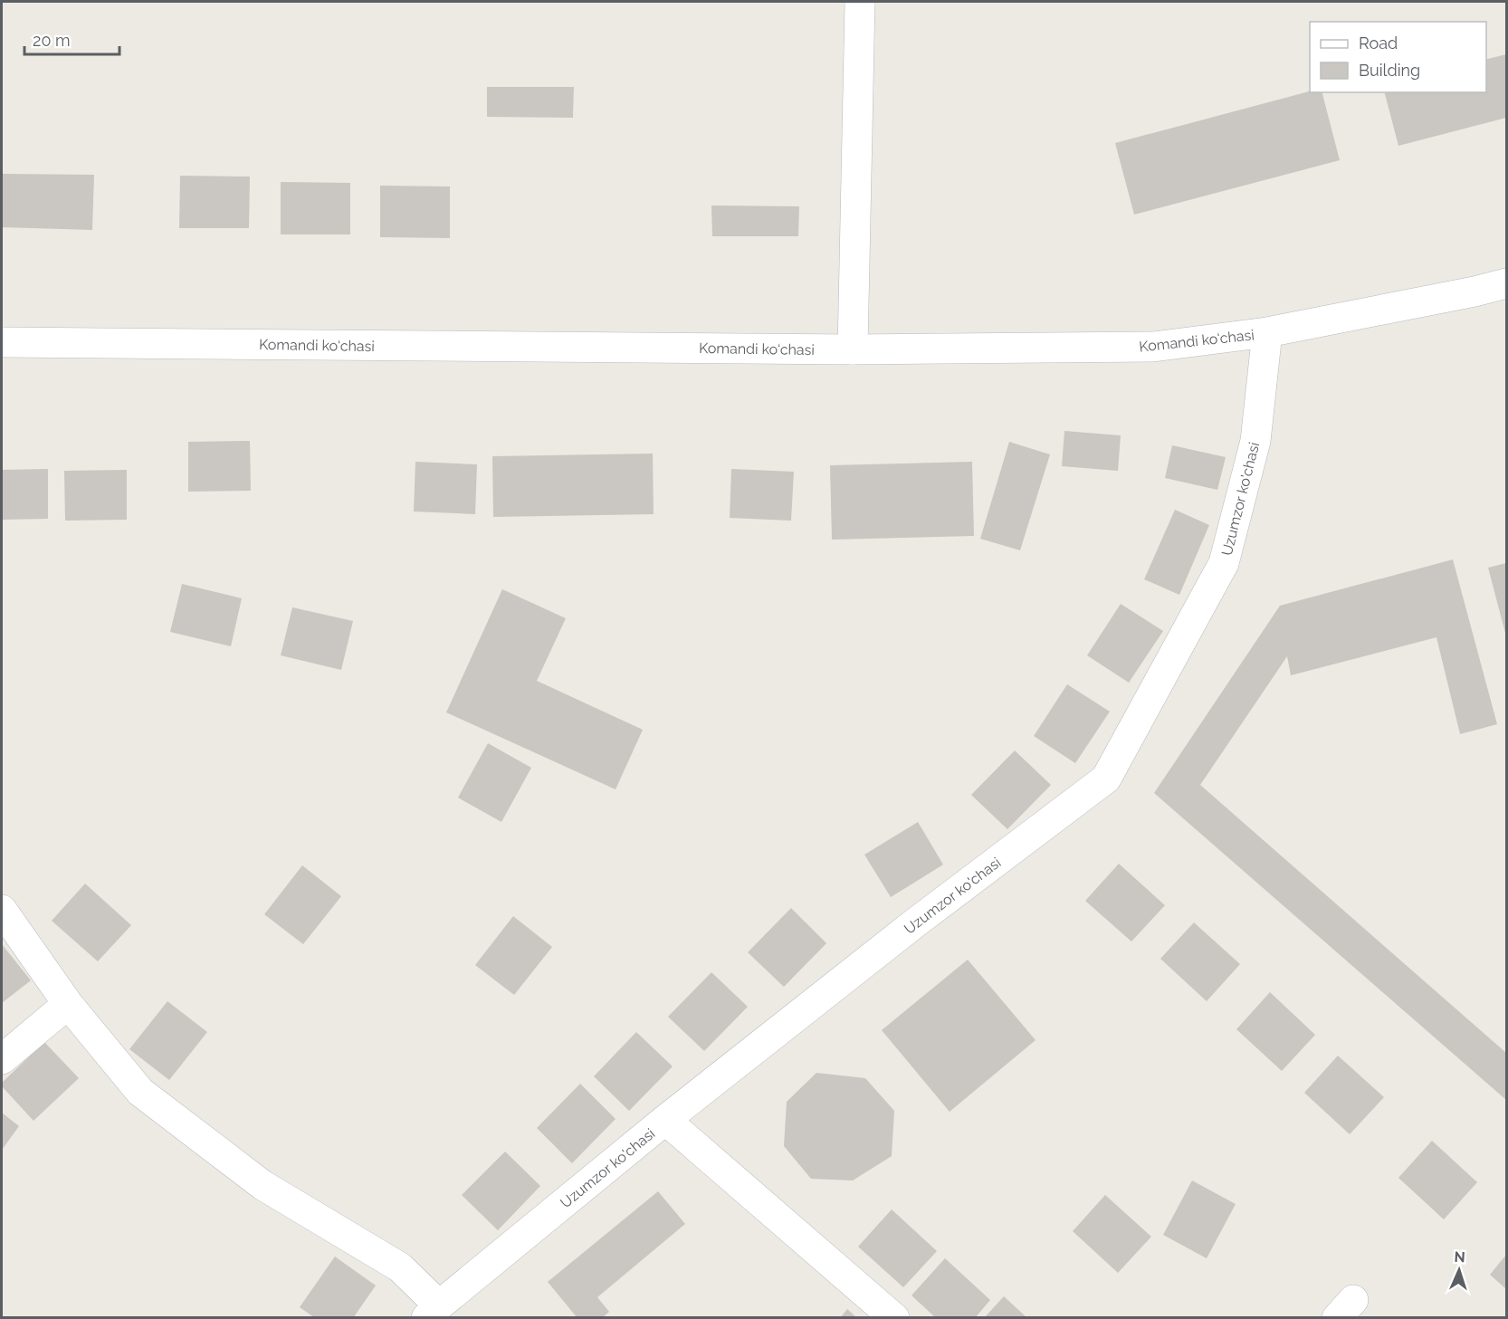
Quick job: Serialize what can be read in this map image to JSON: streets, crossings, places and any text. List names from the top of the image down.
{
  "streets": {
    "street": ["Komandi ko‘chasi", "Uzumzor ko'chasi"]
  },
  "crossings": [
    ["Komandi ko‘chasi", "Uzumzor ko'chasi"]
  ],
  "legend": ["Road", "Building"],
  "scale_bar": "20 m",
  "north": "top"
}
